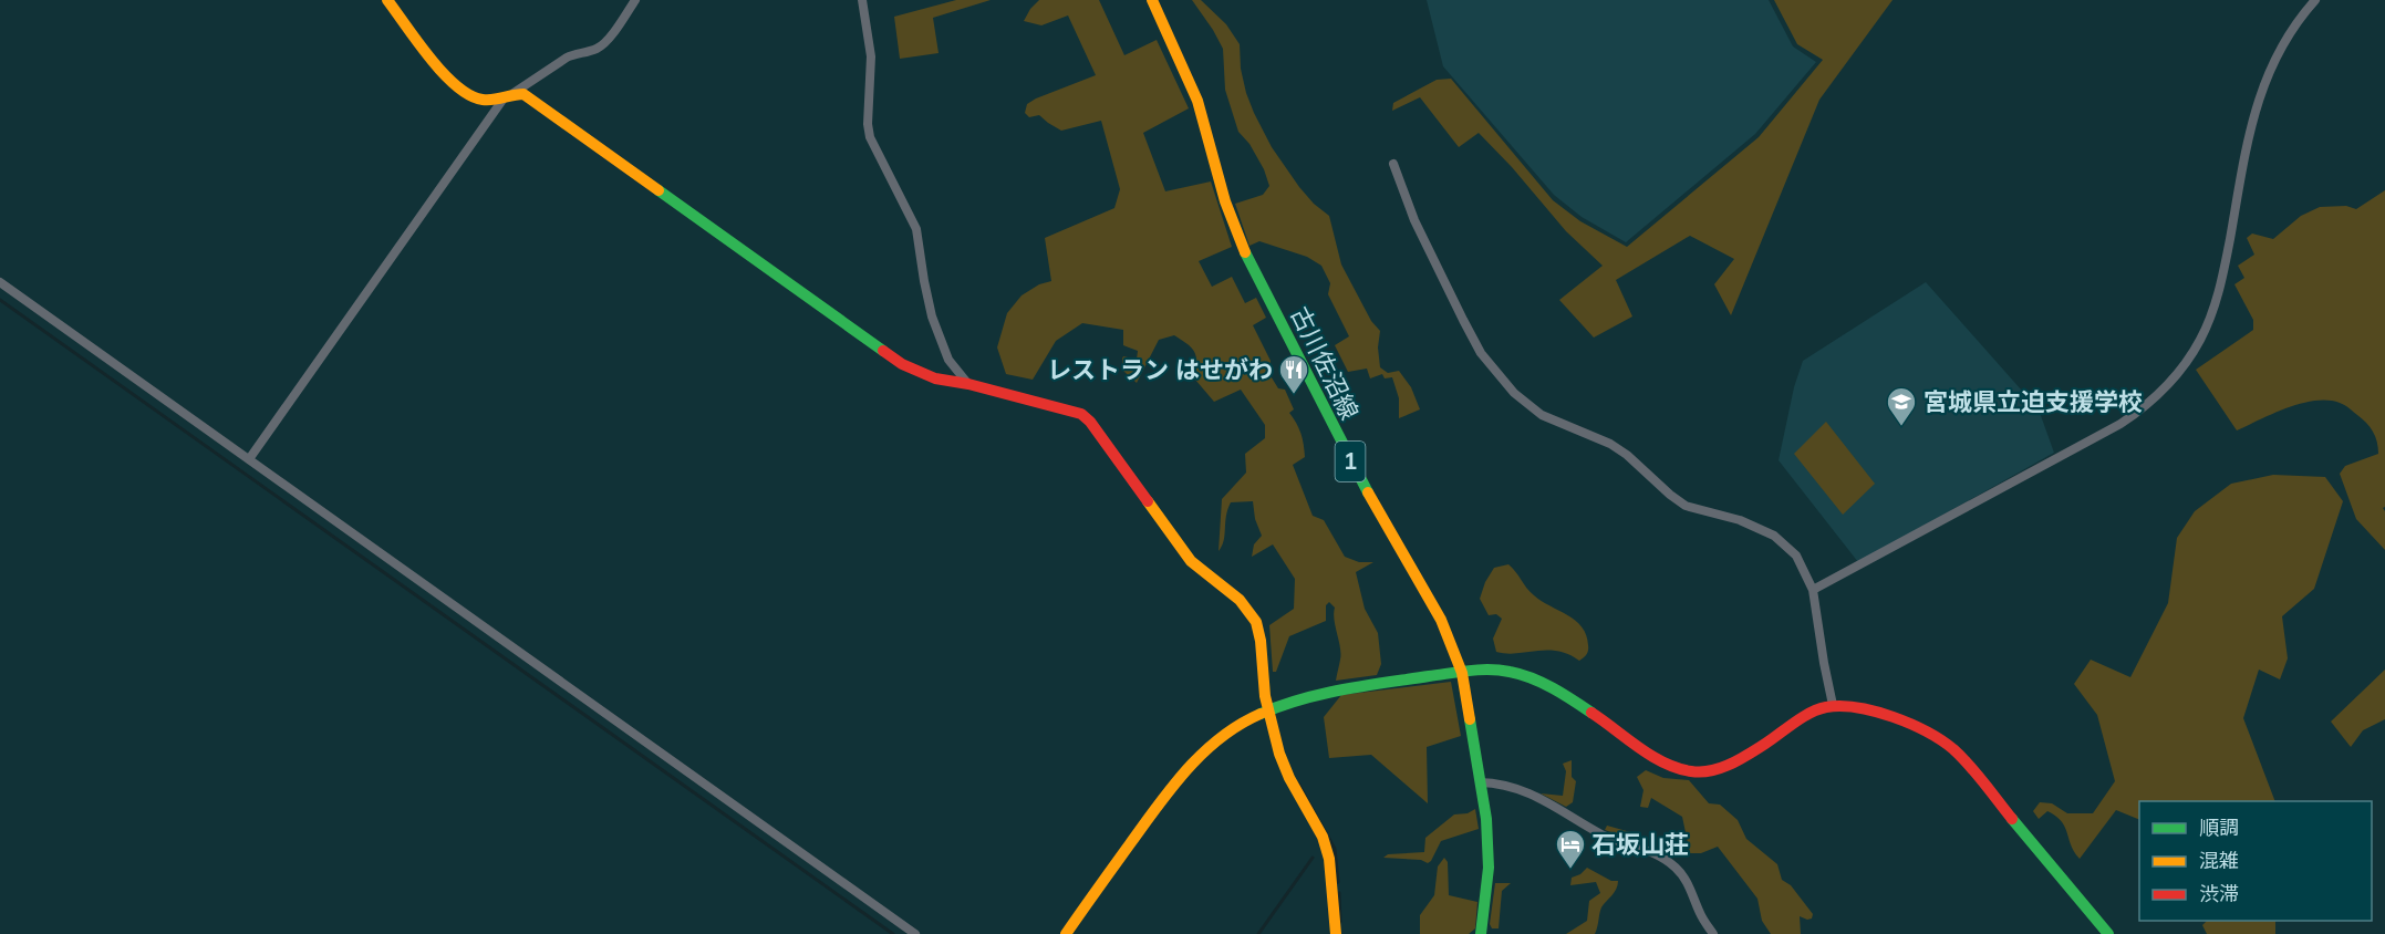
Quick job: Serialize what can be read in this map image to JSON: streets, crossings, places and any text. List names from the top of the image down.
{
  "streets": {
    "street": ["古川佐沼線", "1"]
  },
  "places": {
    "restaurant": ["レストラン はせがわ"],
    "school or university": ["宮城県立迫支援学校"],
    "hotel": ["石坂山荘"]
  },
  "legend": ["順調", "混雑", "渋滞"]
}
